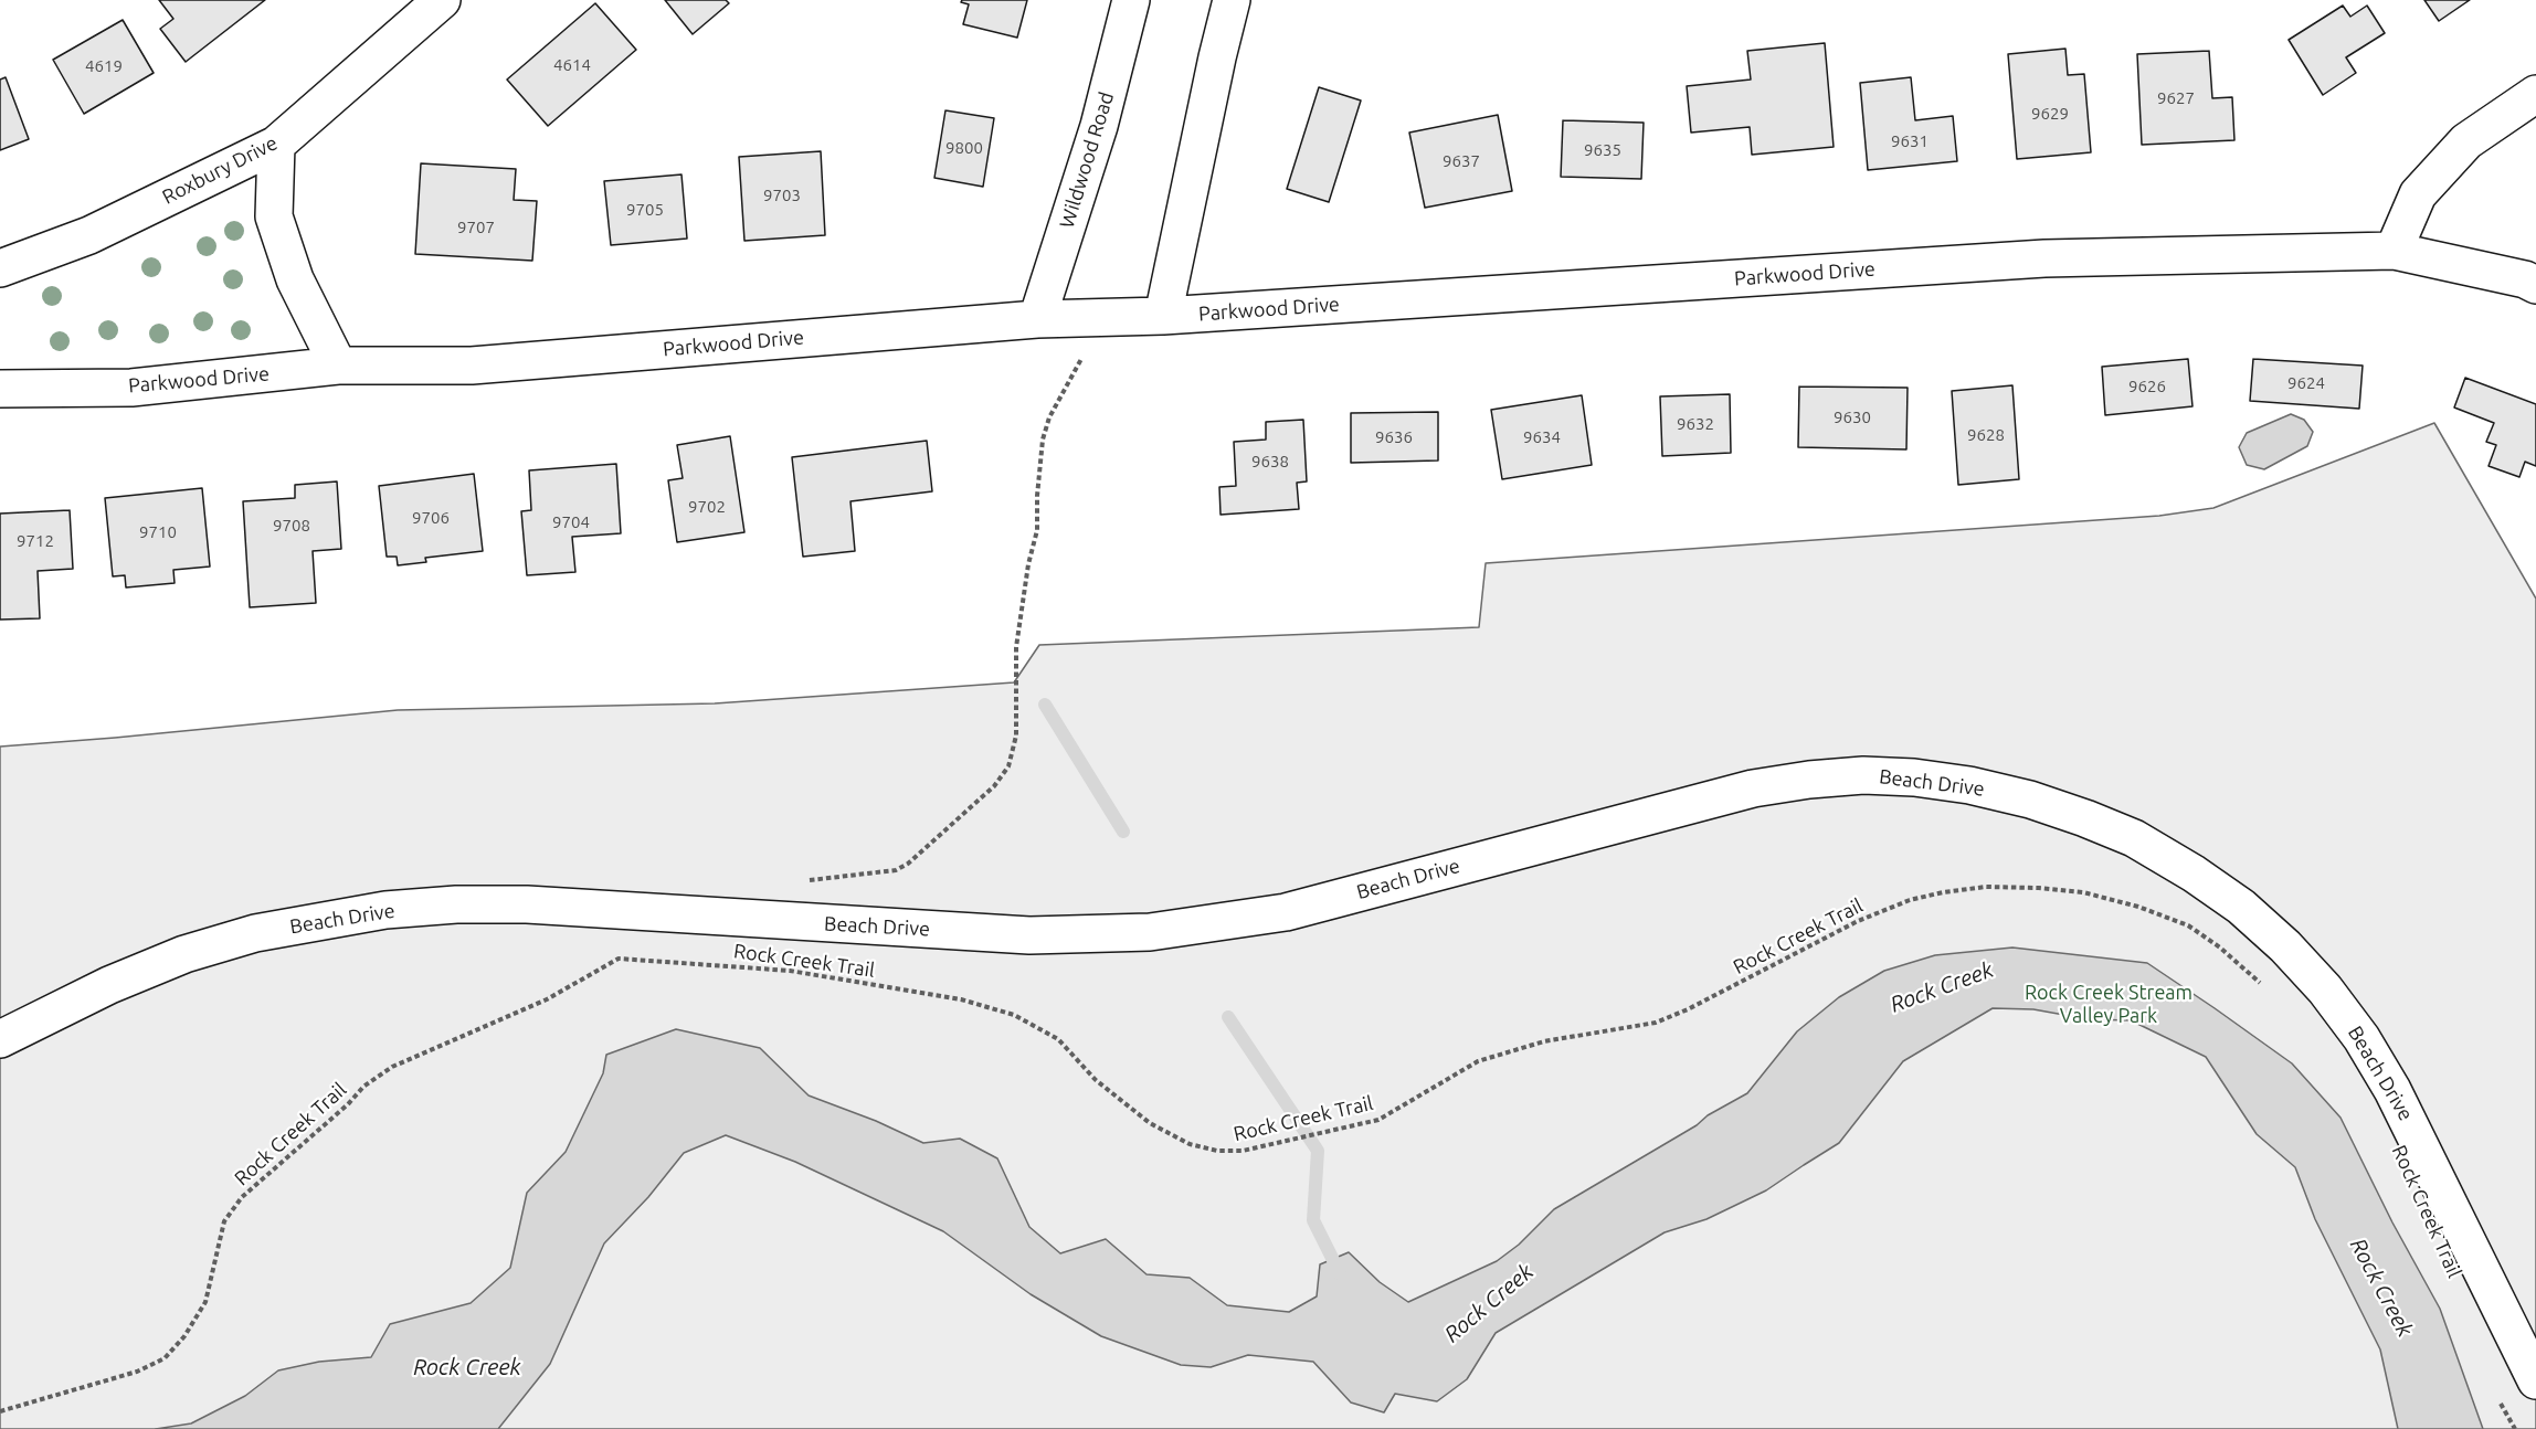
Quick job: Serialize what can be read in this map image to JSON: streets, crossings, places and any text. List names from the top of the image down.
{
  "streets": {
    "street": [
      "Wildwood Road",
      "Roxbury Drive",
      "Parkwood Drive",
      "Beach Drive"
    ],
    "path": ["Rock Creek Trail"]
  },
  "crossings": [
    ["Wildwood Road", "Parkwood Drive"]
  ],
  "water": ["Rock Creek"],
  "parks": ["Rock Creek Stream Valley Park"],
  "house_numbers": [
    "4614",
    "4619",
    "9627",
    "9629",
    "9631",
    "9800",
    "9635",
    "9637",
    "9703",
    "9705",
    "9707",
    "9624",
    "9626",
    "9630",
    "9632",
    "9628",
    "9636",
    "9634",
    "9638",
    "9702",
    "9706",
    "9704",
    "9708",
    "9710",
    "9712"
  ]
}
